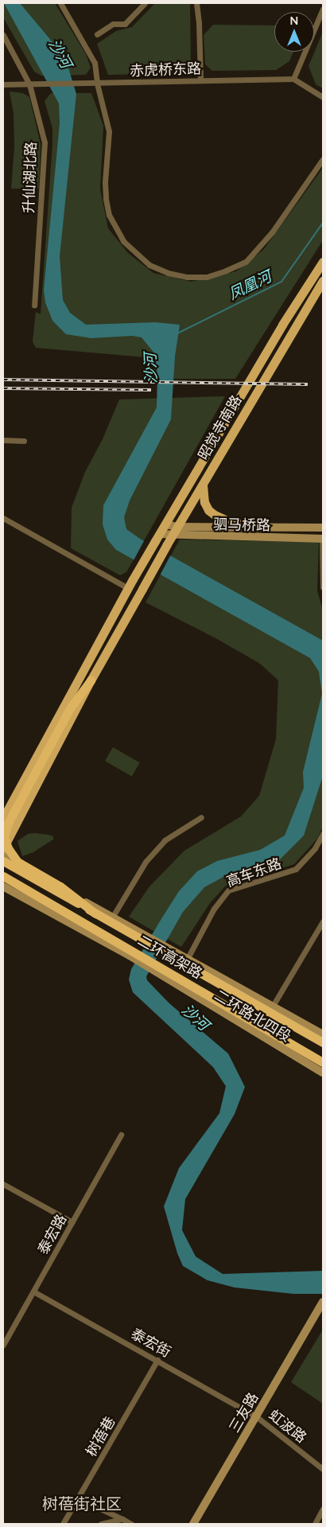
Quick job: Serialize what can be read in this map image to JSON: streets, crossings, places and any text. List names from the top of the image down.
{
  "streets": {
    "highway": ["二环高架路"],
    "main road": [
      "昭觉寺南路",
      "驷马桥路",
      "二环路北四段",
      "三友路"
    ],
    "street": [
      "赤虎桥东路",
      "升仙湖北路",
      "高车东路",
      "泰宏路",
      "泰宏街",
      "虹波路",
      "树蓓巷"
    ]
  },
  "crossings": [
    ["赤虎桥东路", "升仙湖北路"],
    ["昭觉寺南路", "驷马桥路"],
    ["高车东路", "二环路北四段"],
    ["泰宏路", "泰宏街"],
    ["泰宏街", "三友路"],
    ["泰宏街", "虹波路"],
    ["泰宏街", "树蓓巷"],
    ["三友路", "虹波路"]
  ],
  "districts": ["树蓓街社区"],
  "water": ["沙河", "凤凰河"],
  "north": "top"
}
